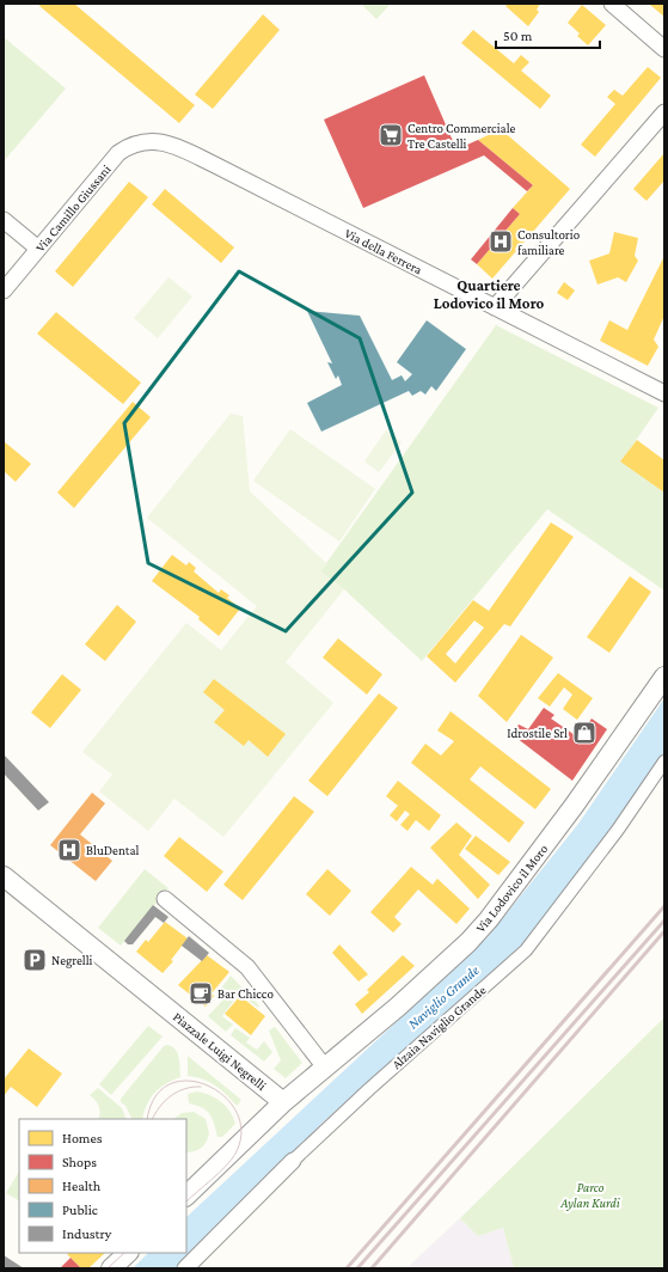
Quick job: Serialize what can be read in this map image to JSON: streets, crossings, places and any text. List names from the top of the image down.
{
  "streets": {
    "street": [
      "Via Camillo Giussani",
      "Via della Ferrera",
      "Via Lodovico il Moro",
      "Alzaia Naviglio Grande",
      "Piazzale Luigi Negrelli"
    ]
  },
  "crossings": [
    ["Via Camillo Giussani", "Via della Ferrera"],
    ["Via Lodovico il Moro", "Piazzale Luigi Negrelli"]
  ],
  "districts": ["Quartiere Lodovico il Moro"],
  "water": ["Naviglio Grande"],
  "parks": ["Parco Aylan Kurdi"],
  "places": {
    "supermarket": ["Centro Commerciale Tre Castelli"],
    "hospital": ["Consultorio familiare", "BluDental"],
    "shop": ["Idrostile Srl"],
    "parking": ["Negrelli"],
    "cafe": ["Bar Chicco"]
  },
  "legend": [
    "Homes",
    "Shops",
    "Health",
    "Public",
    "Industry"
  ],
  "scale_bar": "50 m"
}
